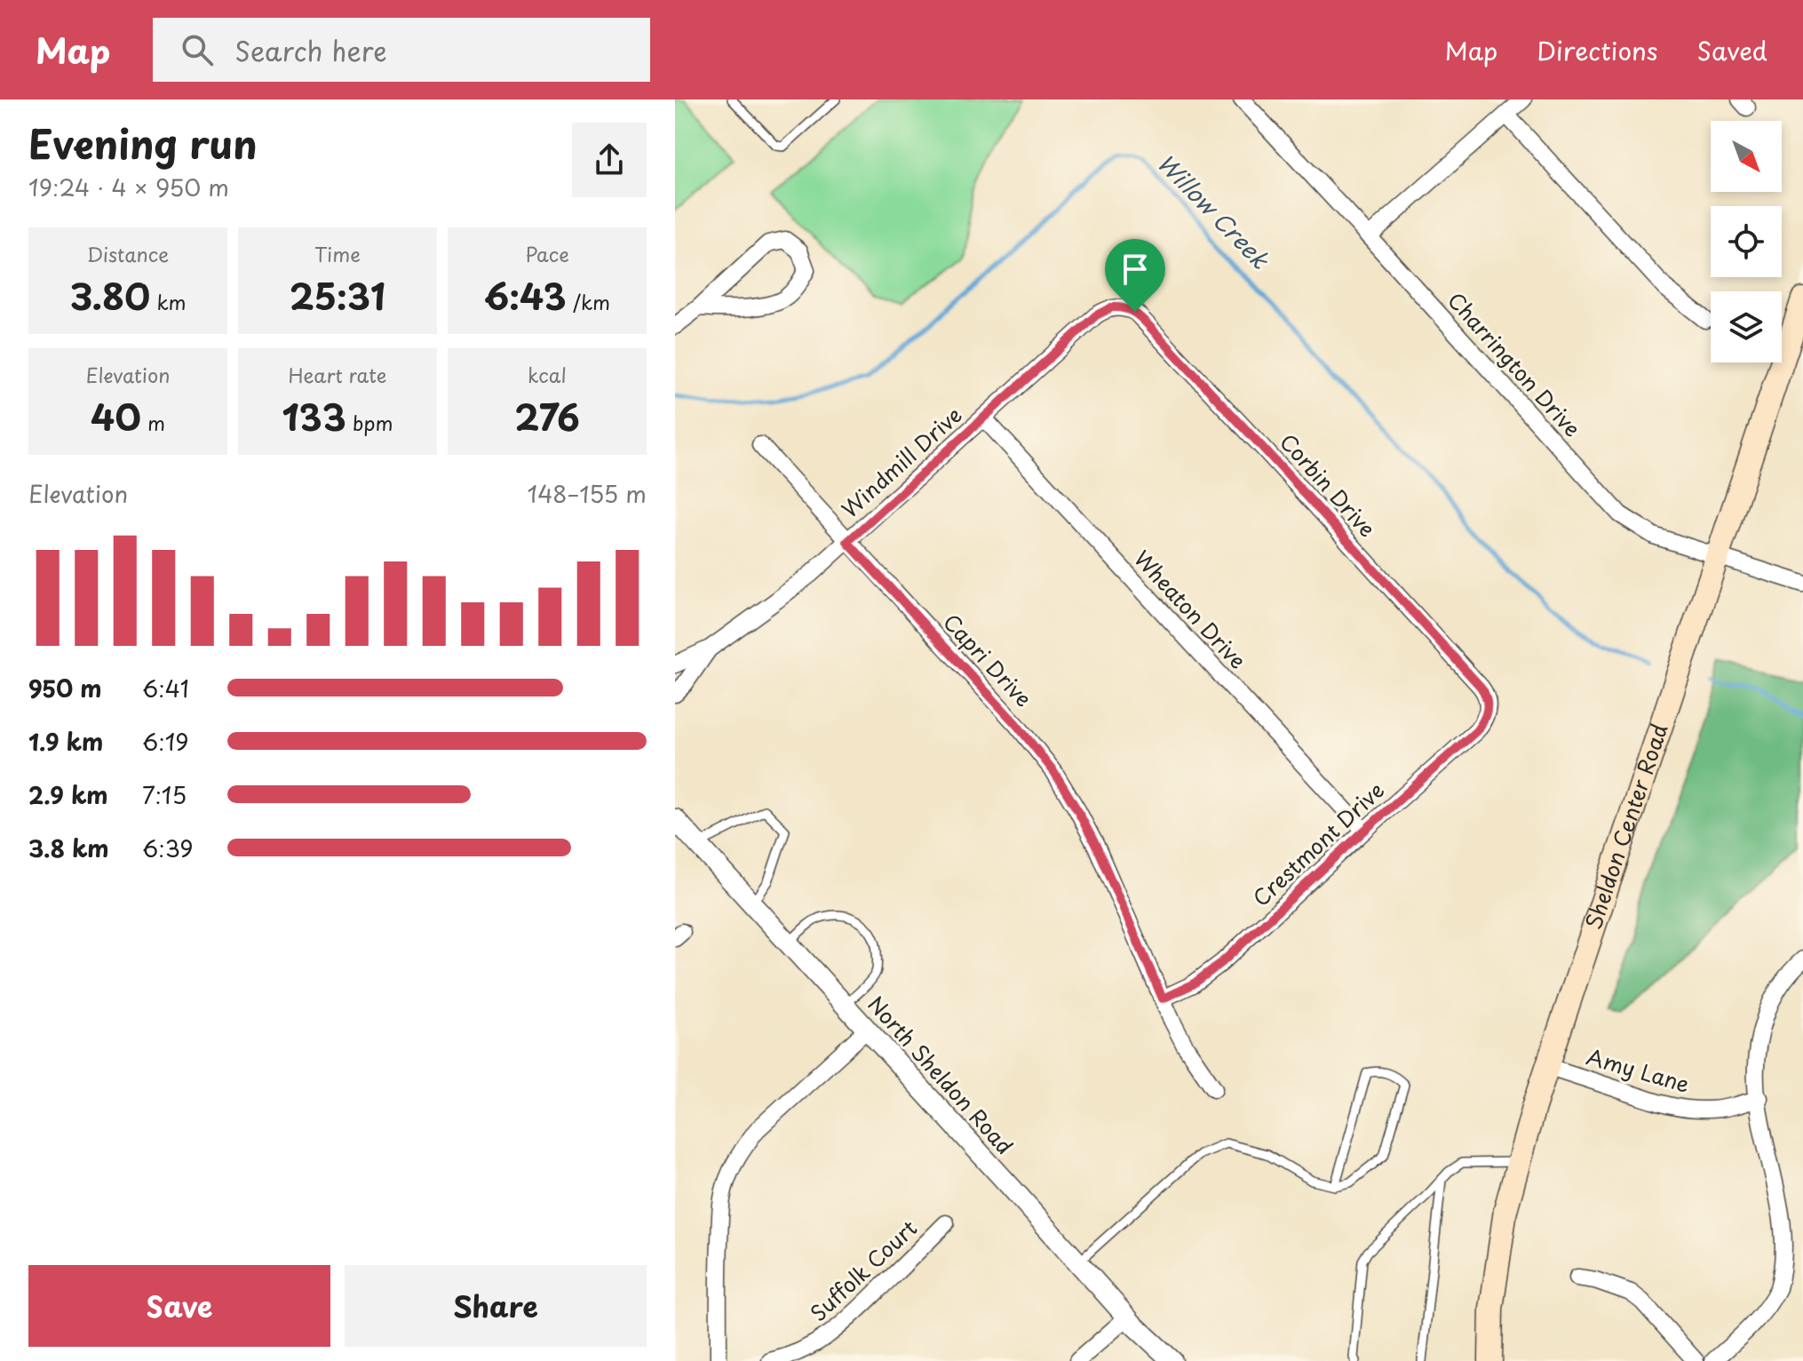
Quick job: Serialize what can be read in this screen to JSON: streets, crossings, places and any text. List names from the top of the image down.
{
  "streets": {
    "main road": ["Sheldon Center Road"],
    "street": [
      "Charrington Drive",
      "Windmill Drive",
      "Corbin Drive",
      "Wheaton Drive",
      "Capri Drive",
      "Crestmont Drive",
      "Amy Lane",
      "North Sheldon Road",
      "Suffolk Court"
    ]
  },
  "crossings": [
    ["Charrington Drive", "Sheldon Center Road"],
    ["Windmill Drive", "Corbin Drive"],
    ["Windmill Drive", "Wheaton Drive"],
    ["Windmill Drive", "Capri Drive"],
    ["Corbin Drive", "Crestmont Drive"],
    ["Wheaton Drive", "Crestmont Drive"],
    ["Capri Drive", "Crestmont Drive"],
    ["Sheldon Center Road", "Amy Lane"]
  ],
  "water": ["Willow Creek"],
  "north": "bottom right",
  "page": {
    "header": "Map",
    "search": "Search here",
    "nav": ["Map", "Directions", "Saved"],
    "heading": ["Evening run", "19:24 · 4 × 950 m"],
    "stats": [
      ["Distance", "3.80 km"],
      ["Time", "25:31"],
      ["Pace", "6:43 /km"],
      ["Elevation", "40 m"],
      ["Heart rate", "133 bpm"],
      ["kcal", "276"]
    ],
    "chart": ["Elevation", "148–155 m"],
    "list": [
      {
        "name": "950 m",
        "note": "6:41"
      },
      {
        "name": "1.9 km",
        "note": "6:19"
      },
      {
        "name": "2.9 km",
        "note": "7:15"
      },
      {
        "name": "3.8 km",
        "note": "6:39"
      }
    ],
    "buttons": ["Save", "Share"]
  }
}
